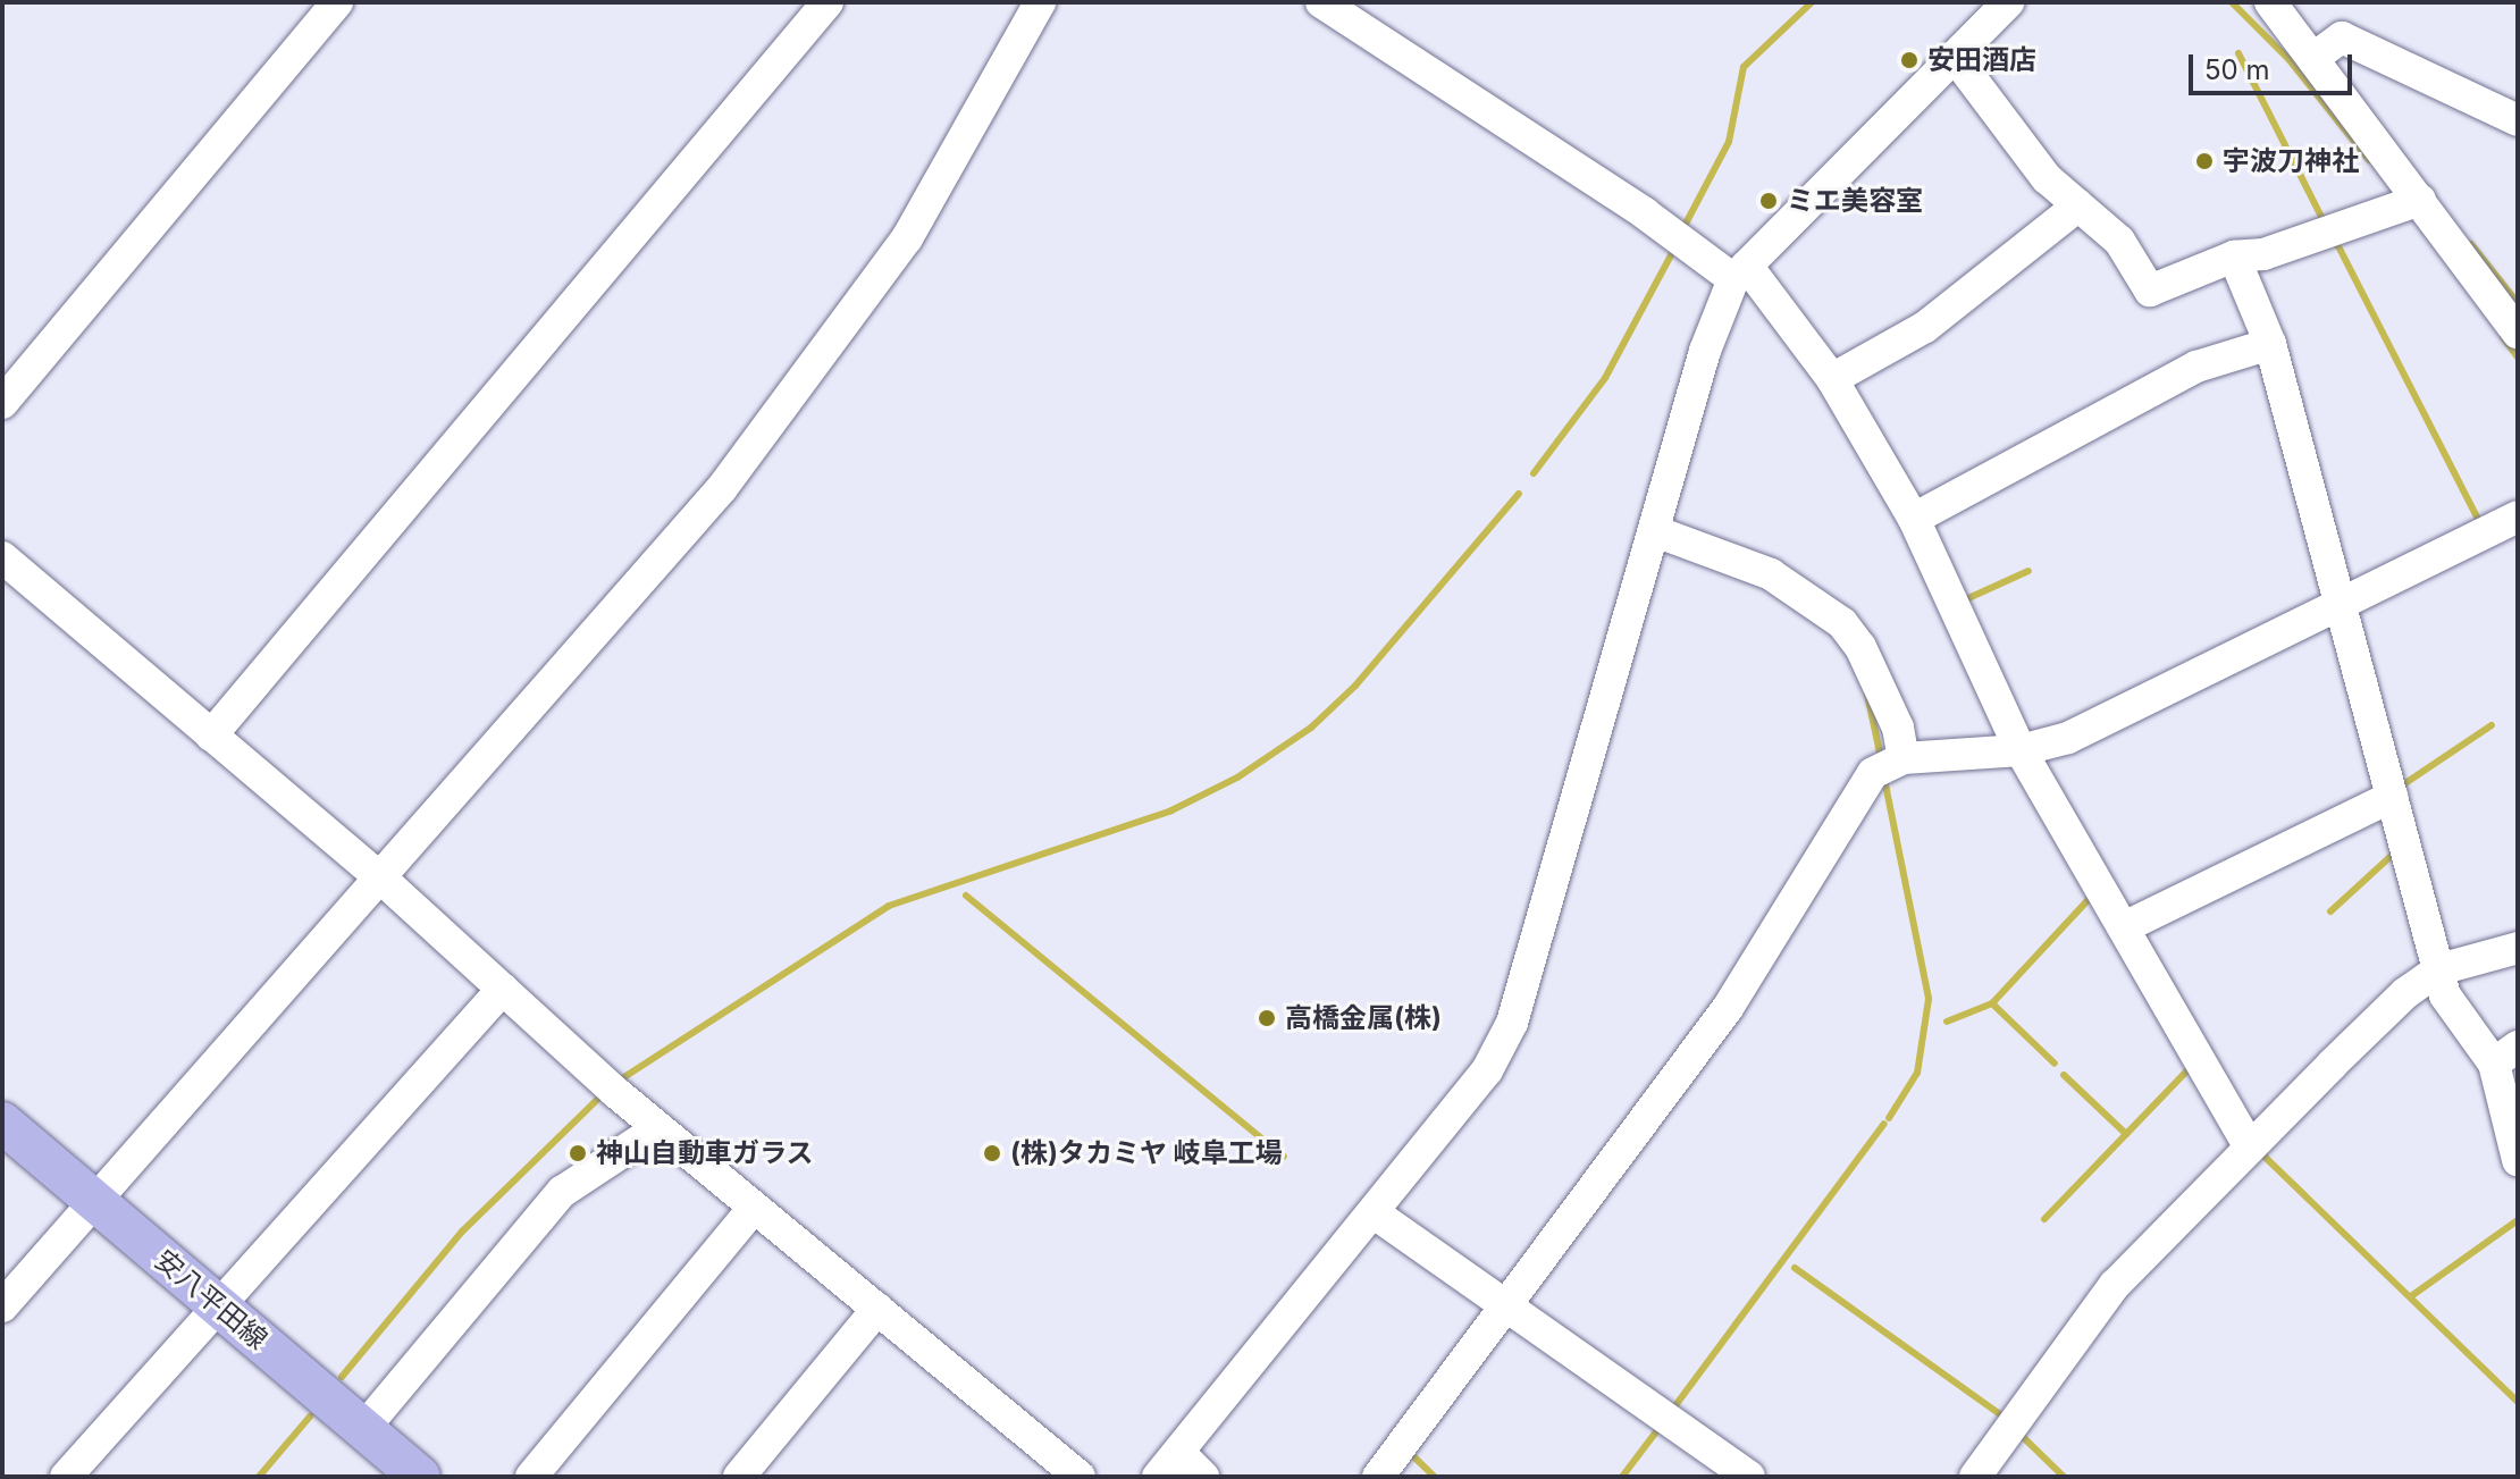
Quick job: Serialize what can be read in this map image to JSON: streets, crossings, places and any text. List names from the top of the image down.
{
  "streets": {
    "main road": ["安八平田線"]
  },
  "places": [
    "安田酒店",
    "宇波刀神社",
    "ミエ美容室",
    "高橋金属(株)",
    "神山自動車ガラス",
    "(株)タカミヤ 岐阜工場"
  ],
  "scale_bar": "50 m"
}
